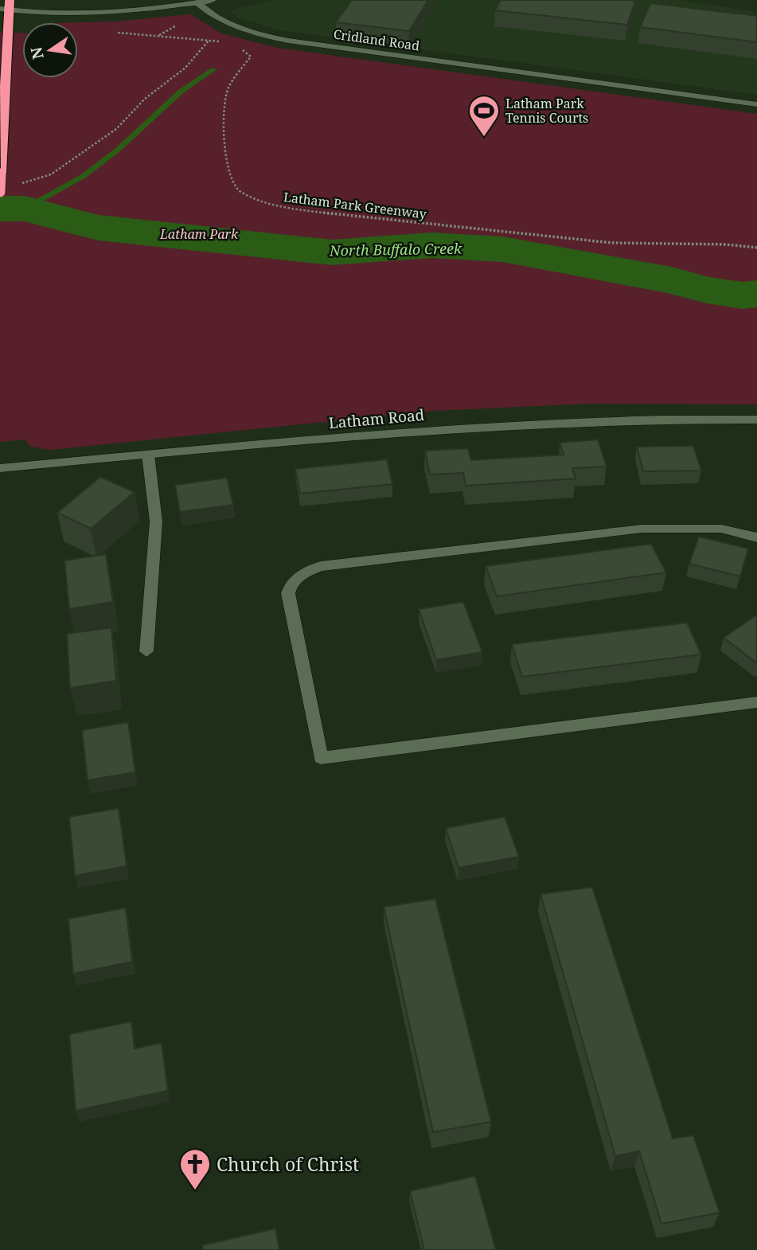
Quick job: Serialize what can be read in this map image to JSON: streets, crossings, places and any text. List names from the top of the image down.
{
  "streets": {
    "street": ["Cridland Road", "Latham Road"],
    "path": ["Latham Park Greenway"]
  },
  "water": ["North Buffalo Creek"],
  "parks": ["Latham Park"],
  "places": {
    "sports": ["Latham Park Tennis Courts"],
    "church": ["Church of Christ"]
  },
  "north": "left"
}
